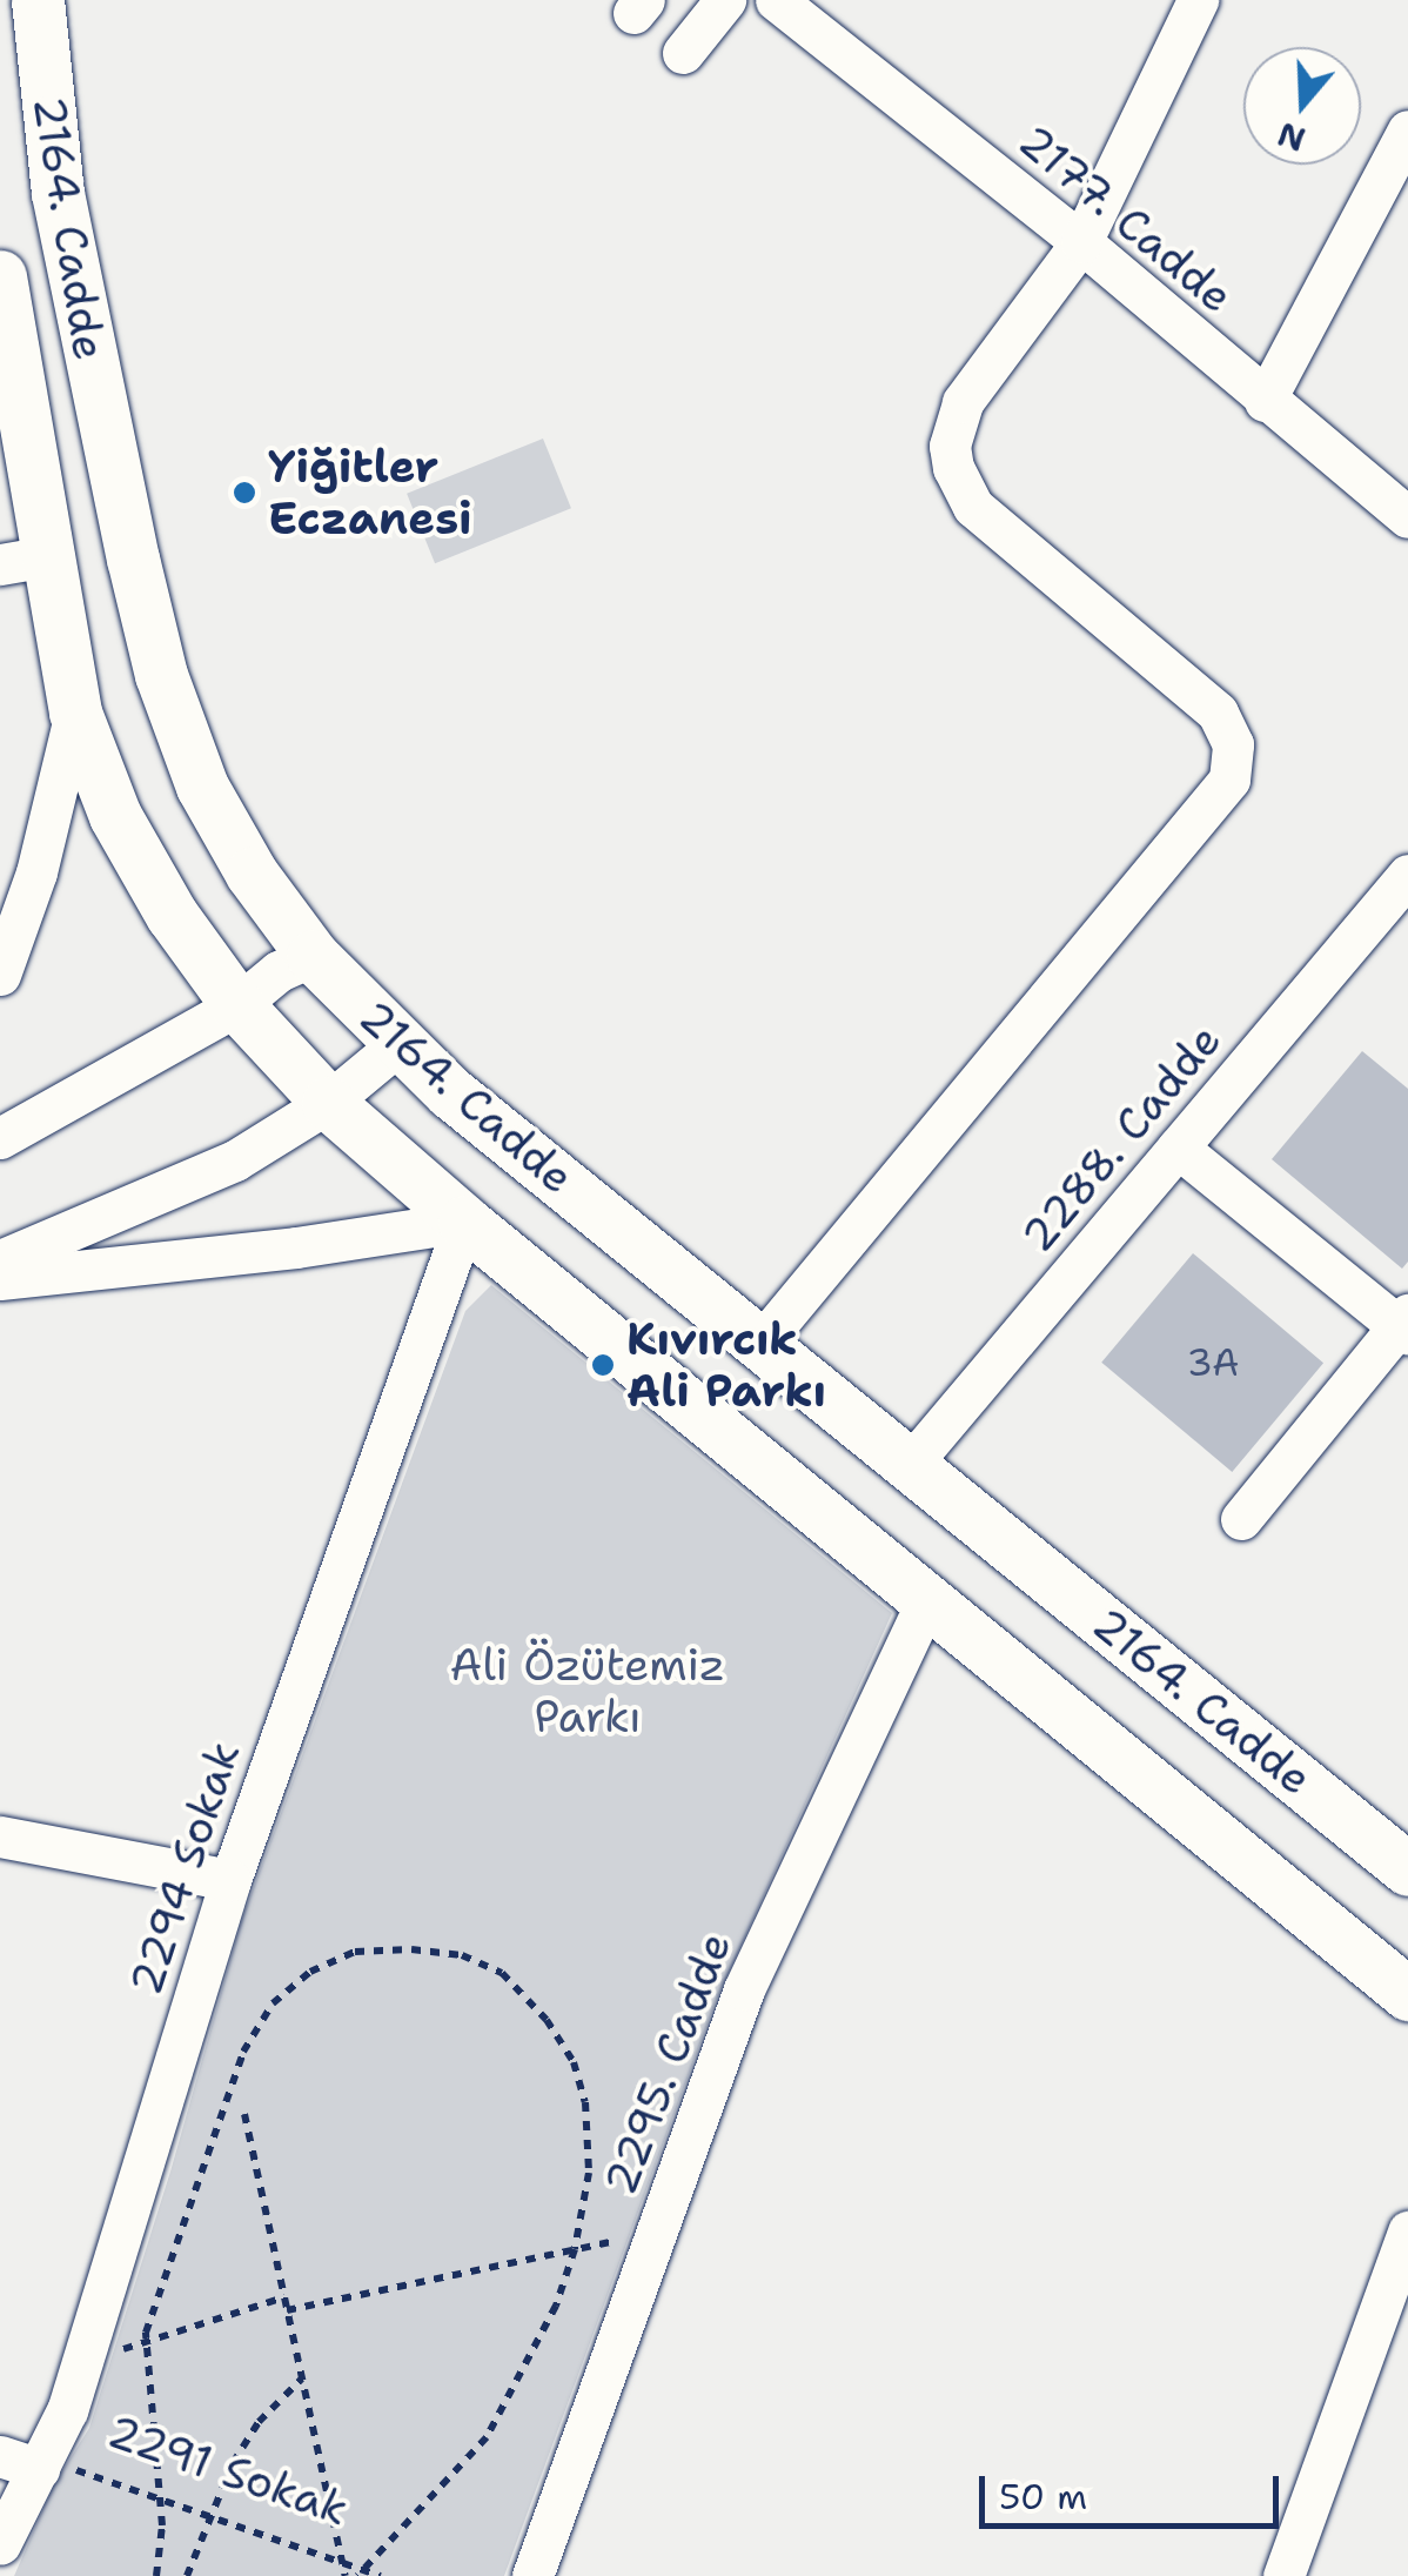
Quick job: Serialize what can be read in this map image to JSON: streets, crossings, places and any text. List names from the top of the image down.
{
  "streets": {
    "main road": ["2164. Cadde"],
    "street": [
      "2177. Cadde",
      "2288. Cadde",
      "2294 Sokak",
      "2295. Cadde"
    ],
    "path": ["2291 Sokak"]
  },
  "crossings": [
    ["2164. Cadde", "2288. Cadde"],
    ["2164. Cadde", "2294 Sokak"],
    ["2164. Cadde", "2295. Cadde"],
    ["2294 Sokak", "2291 Sokak"]
  ],
  "parks": ["Ali Özütemiz Parkı"],
  "places": ["Yiğitler Eczanesi", "Kıvırcık Ali Parkı"],
  "house_numbers": ["3A"],
  "scale_bar": "50 m",
  "north": "bottom"
}
